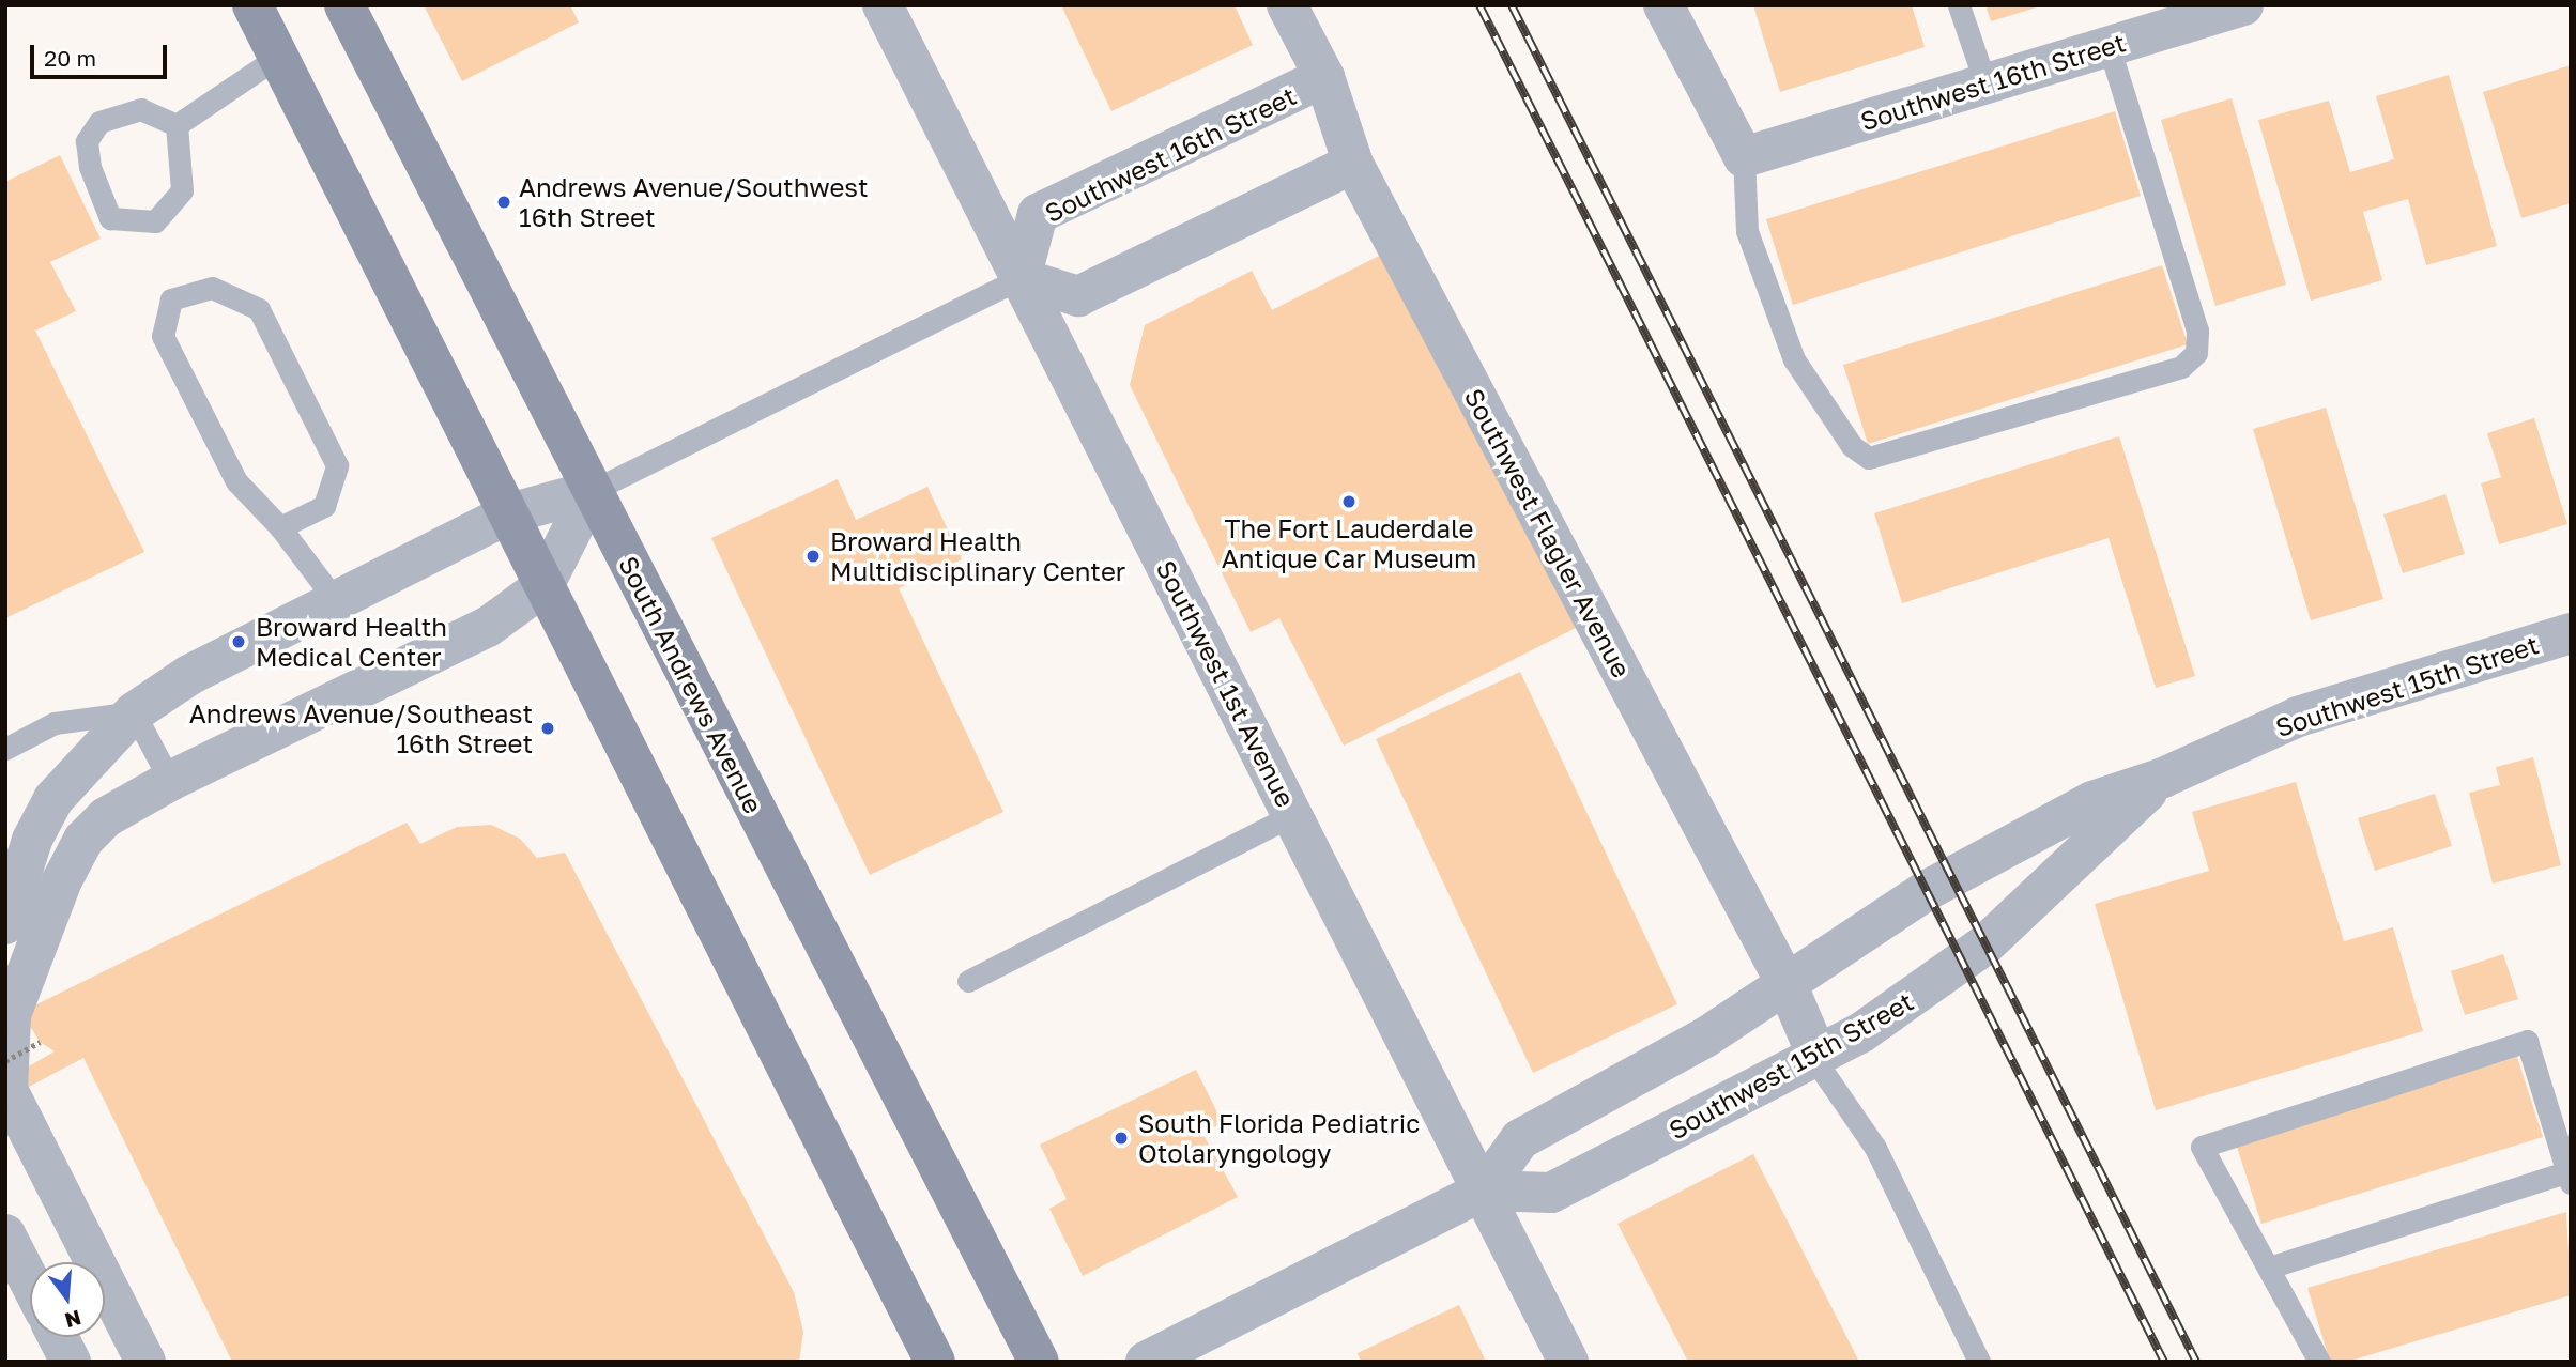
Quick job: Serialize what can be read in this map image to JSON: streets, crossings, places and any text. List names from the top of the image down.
{
  "streets": {
    "main road": ["South Andrews Avenue"],
    "street": [
      "Southwest 16th Street",
      "Southwest Flagler Avenue",
      "Southwest 1st Avenue",
      "Southwest 15th Street"
    ]
  },
  "crossings": [
    ["Southwest 16th Street", "Southwest Flagler Avenue"],
    ["Southwest 16th Street", "Southwest 1st Avenue"],
    ["Southwest Flagler Avenue", "Southwest 15th Street"],
    ["Southwest 1st Avenue", "Southwest 15th Street"]
  ],
  "places": [
    "Andrews Avenue/Southwest 16th Street",
    "The Fort Lauderdale Antique Car Museum",
    "Broward Health Multidisciplinary Center",
    "Broward Health Medical Center",
    "Andrews Avenue/Southeast 16th Street",
    "South Florida Pediatric Otolaryngology"
  ],
  "scale_bar": "20 m",
  "north": "bottom"
}
